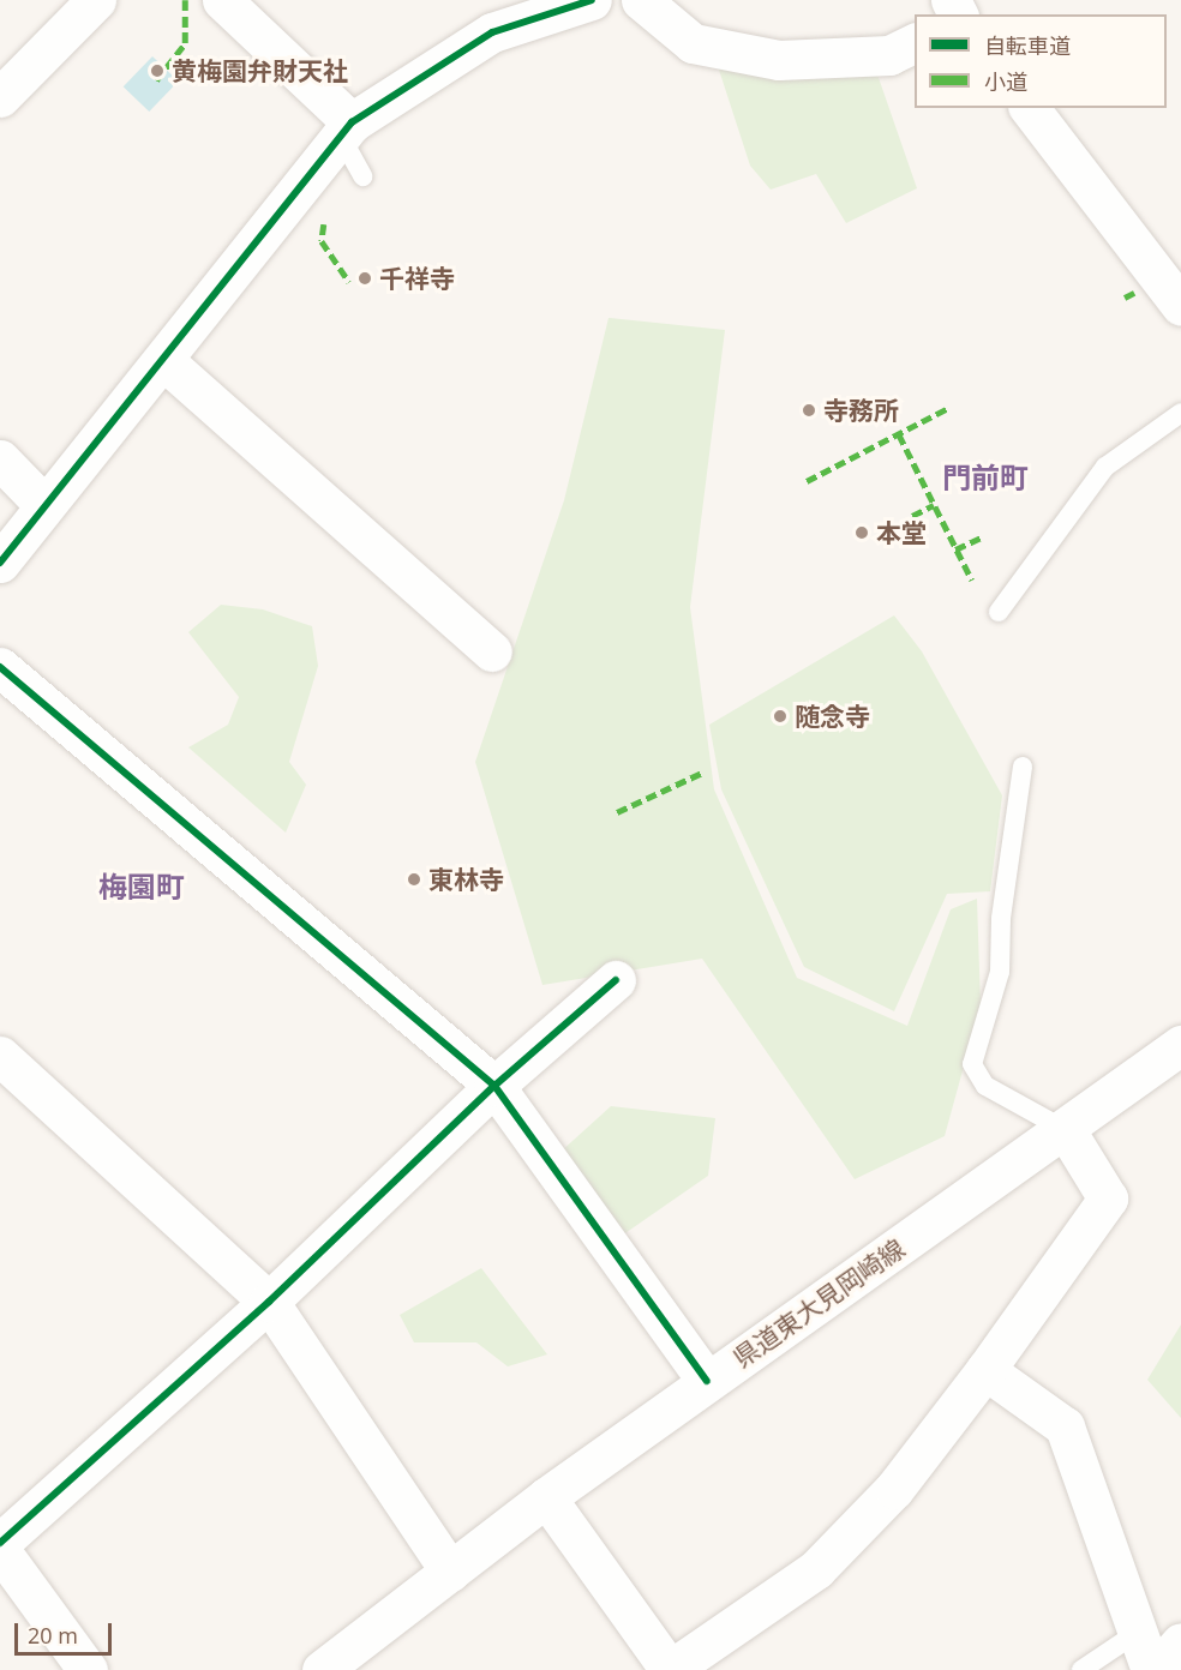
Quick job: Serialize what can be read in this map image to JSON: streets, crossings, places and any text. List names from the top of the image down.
{
  "streets": {
    "street": ["県道東大見岡崎線"]
  },
  "districts": ["門前町", "梅園町"],
  "places": [
    "黄梅園弁財天社",
    "千祥寺",
    "寺務所",
    "本堂",
    "随念寺",
    "東林寺"
  ],
  "legend": ["自転車道", "小道"],
  "scale_bar": "20 m"
}
